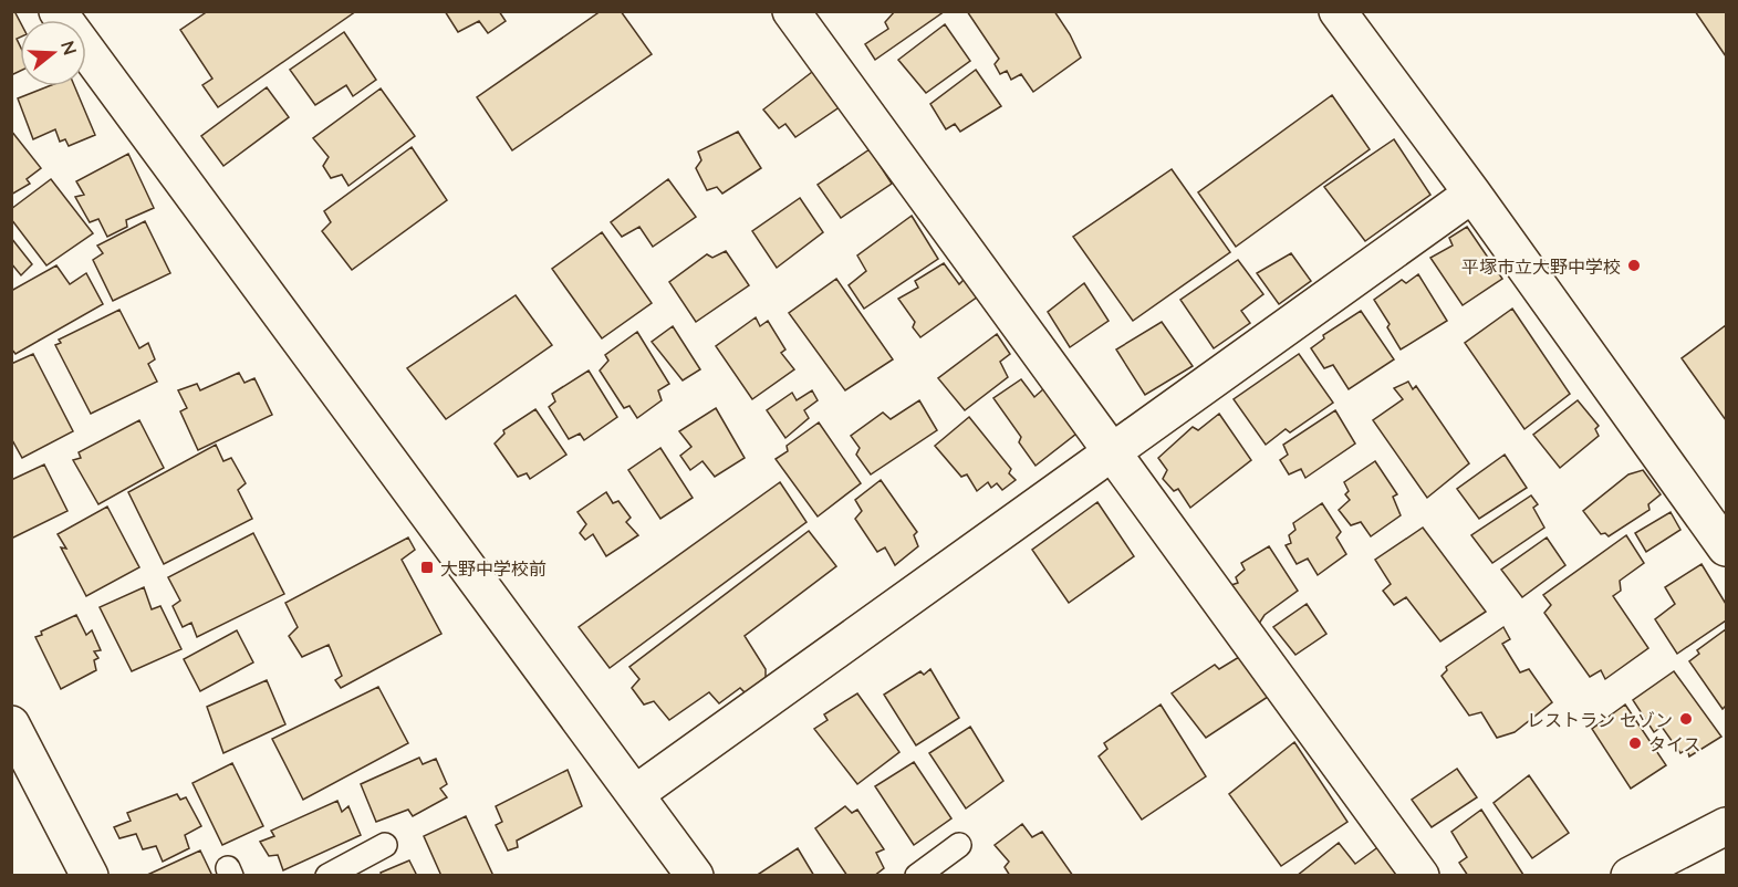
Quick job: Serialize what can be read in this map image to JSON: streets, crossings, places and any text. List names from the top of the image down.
{
  "places": {
    "other": ["平塚市立大野中学校", "レストラン セゾン", "タイス"],
    "transit": ["大野中学校前"]
  },
  "north": "right"
}
